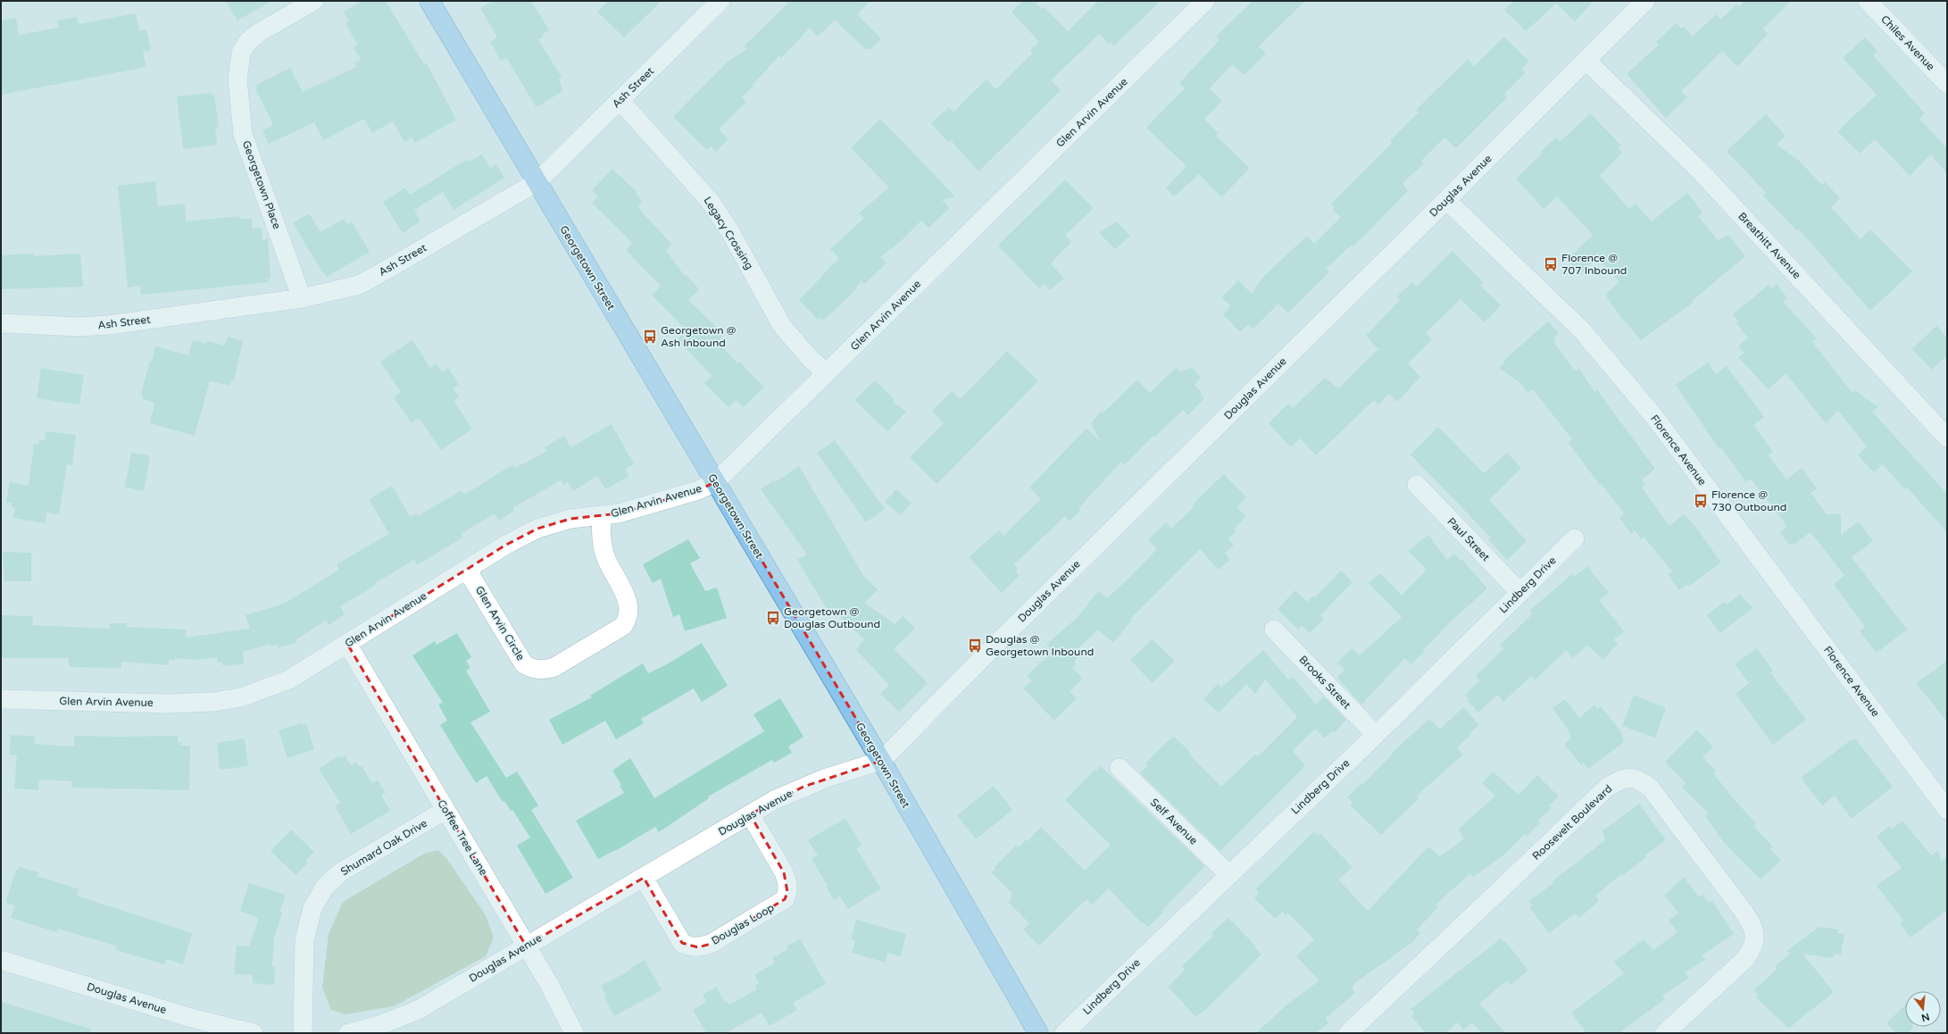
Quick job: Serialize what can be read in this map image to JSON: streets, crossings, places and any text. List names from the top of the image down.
{
  "streets": {
    "main road": ["Georgetown Street"],
    "street": [
      "Chiles Avenue",
      "Ash Street",
      "Glen Arvin Avenue",
      "Georgetown Place",
      "Douglas Avenue",
      "Legacy Crossing",
      "Breathitt Avenue",
      "Florence Avenue",
      "Paul Street",
      "Lindberg Drive",
      "Glen Arvin Circle",
      "Brooks Street",
      "Self Avenue",
      "Roosevelt Boulevard",
      "Coffee Tree Lane",
      "Shumard Oak Drive",
      "Douglas Loop"
    ]
  },
  "crossings": [
    ["Ash Street", "Georgetown Place"],
    ["Ash Street", "Legacy Crossing"],
    ["Ash Street", "Georgetown Street"],
    ["Glen Arvin Avenue", "Legacy Crossing"],
    ["Glen Arvin Avenue", "Georgetown Street"],
    ["Glen Arvin Avenue", "Glen Arvin Circle"],
    ["Glen Arvin Avenue", "Coffee Tree Lane"],
    ["Douglas Avenue", "Breathitt Avenue"],
    ["Douglas Avenue", "Georgetown Street"],
    ["Douglas Avenue", "Florence Avenue"],
    ["Douglas Avenue", "Coffee Tree Lane"],
    ["Douglas Avenue", "Douglas Loop"],
    ["Paul Street", "Lindberg Drive"],
    ["Lindberg Drive", "Brooks Street"],
    ["Lindberg Drive", "Self Avenue"],
    ["Coffee Tree Lane", "Shumard Oak Drive"]
  ],
  "places": {
    "bus stop": [
      "Florence @ 707 Inbound",
      "Georgetown @ Ash Inbound",
      "Florence @ 730 Outbound",
      "Georgetown @ Douglas Outbound",
      "Douglas @ Georgetown Inbound"
    ]
  },
  "north": "bottom"
}
